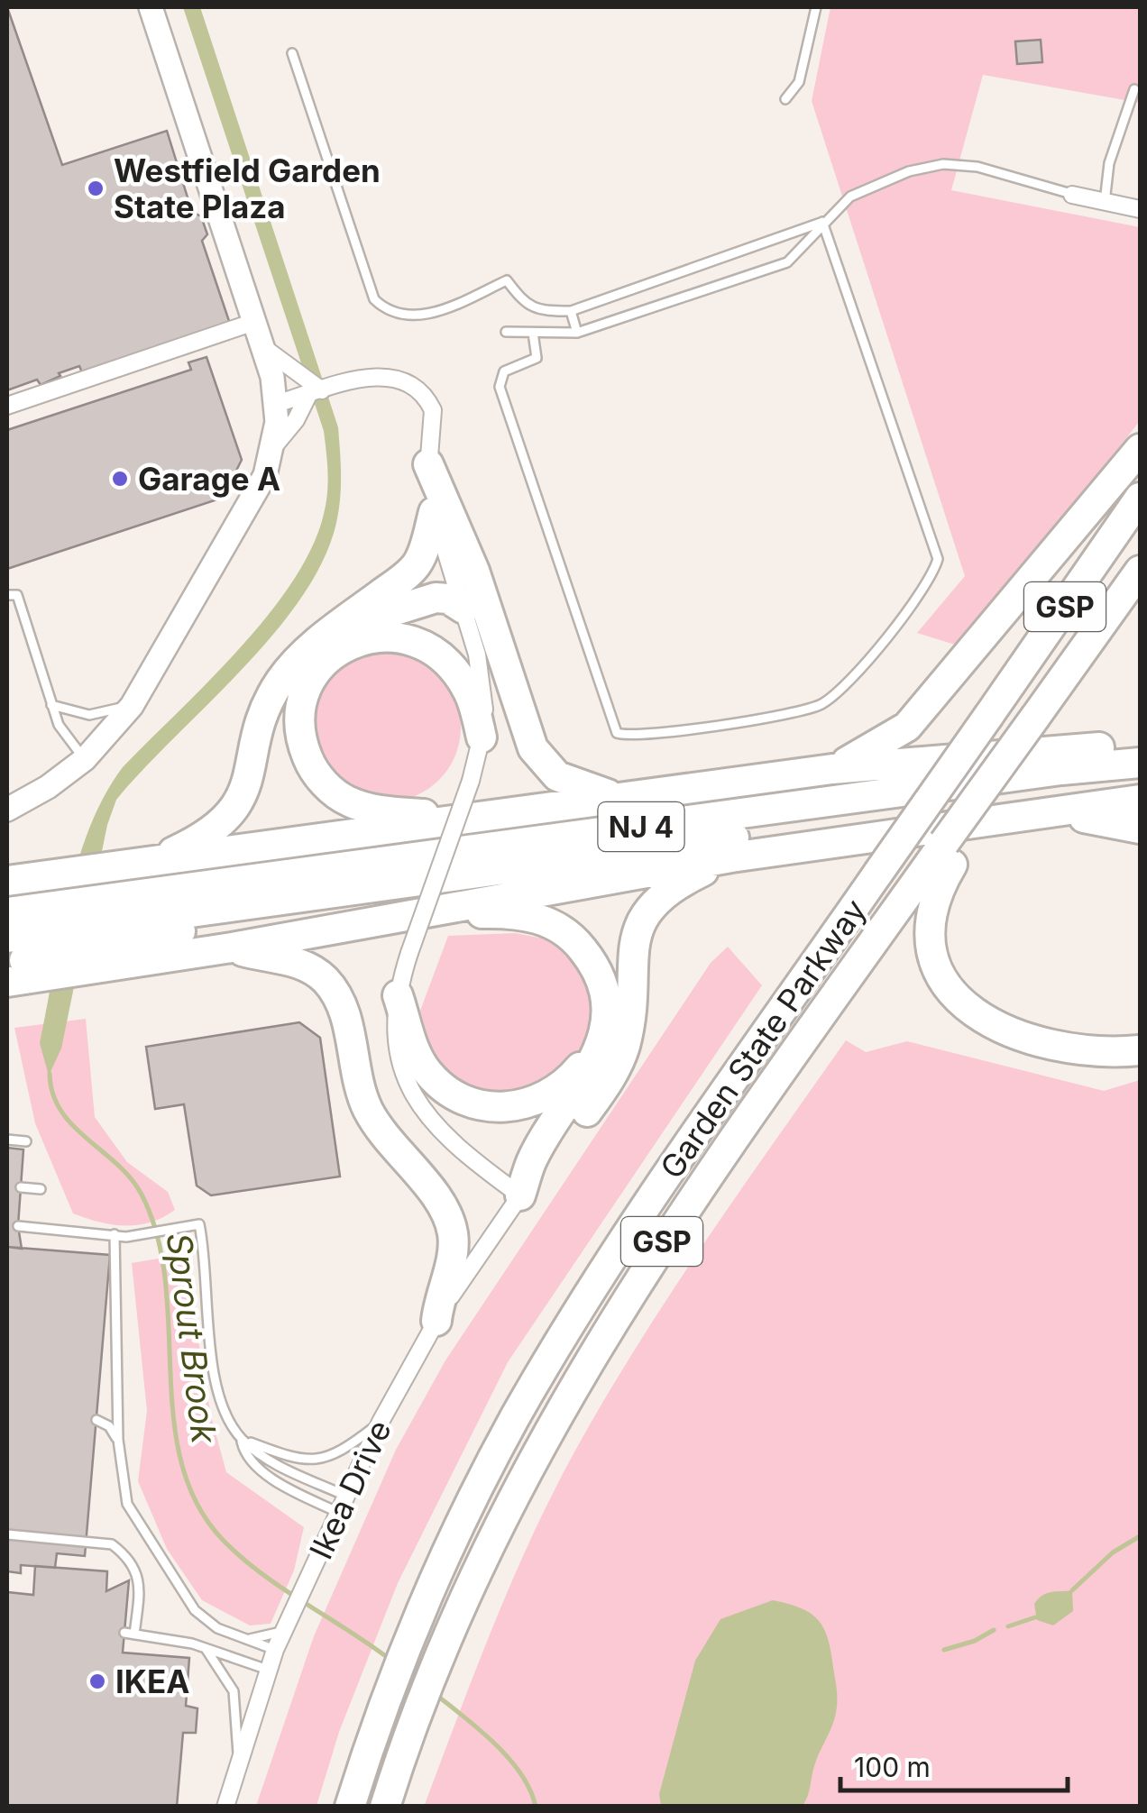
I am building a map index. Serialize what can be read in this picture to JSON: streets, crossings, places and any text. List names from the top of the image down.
{
  "streets": {
    "highway": ["GSP", "NJ 4", "Garden State Parkway"],
    "street": ["Ikea Drive"]
  },
  "crossings": [
    ["GSP", "Garden State Parkway"]
  ],
  "water": ["Sprout Brook"],
  "places": ["Westfield Garden State Plaza", "Garage A", "IKEA"],
  "scale_bar": "100 m"
}
